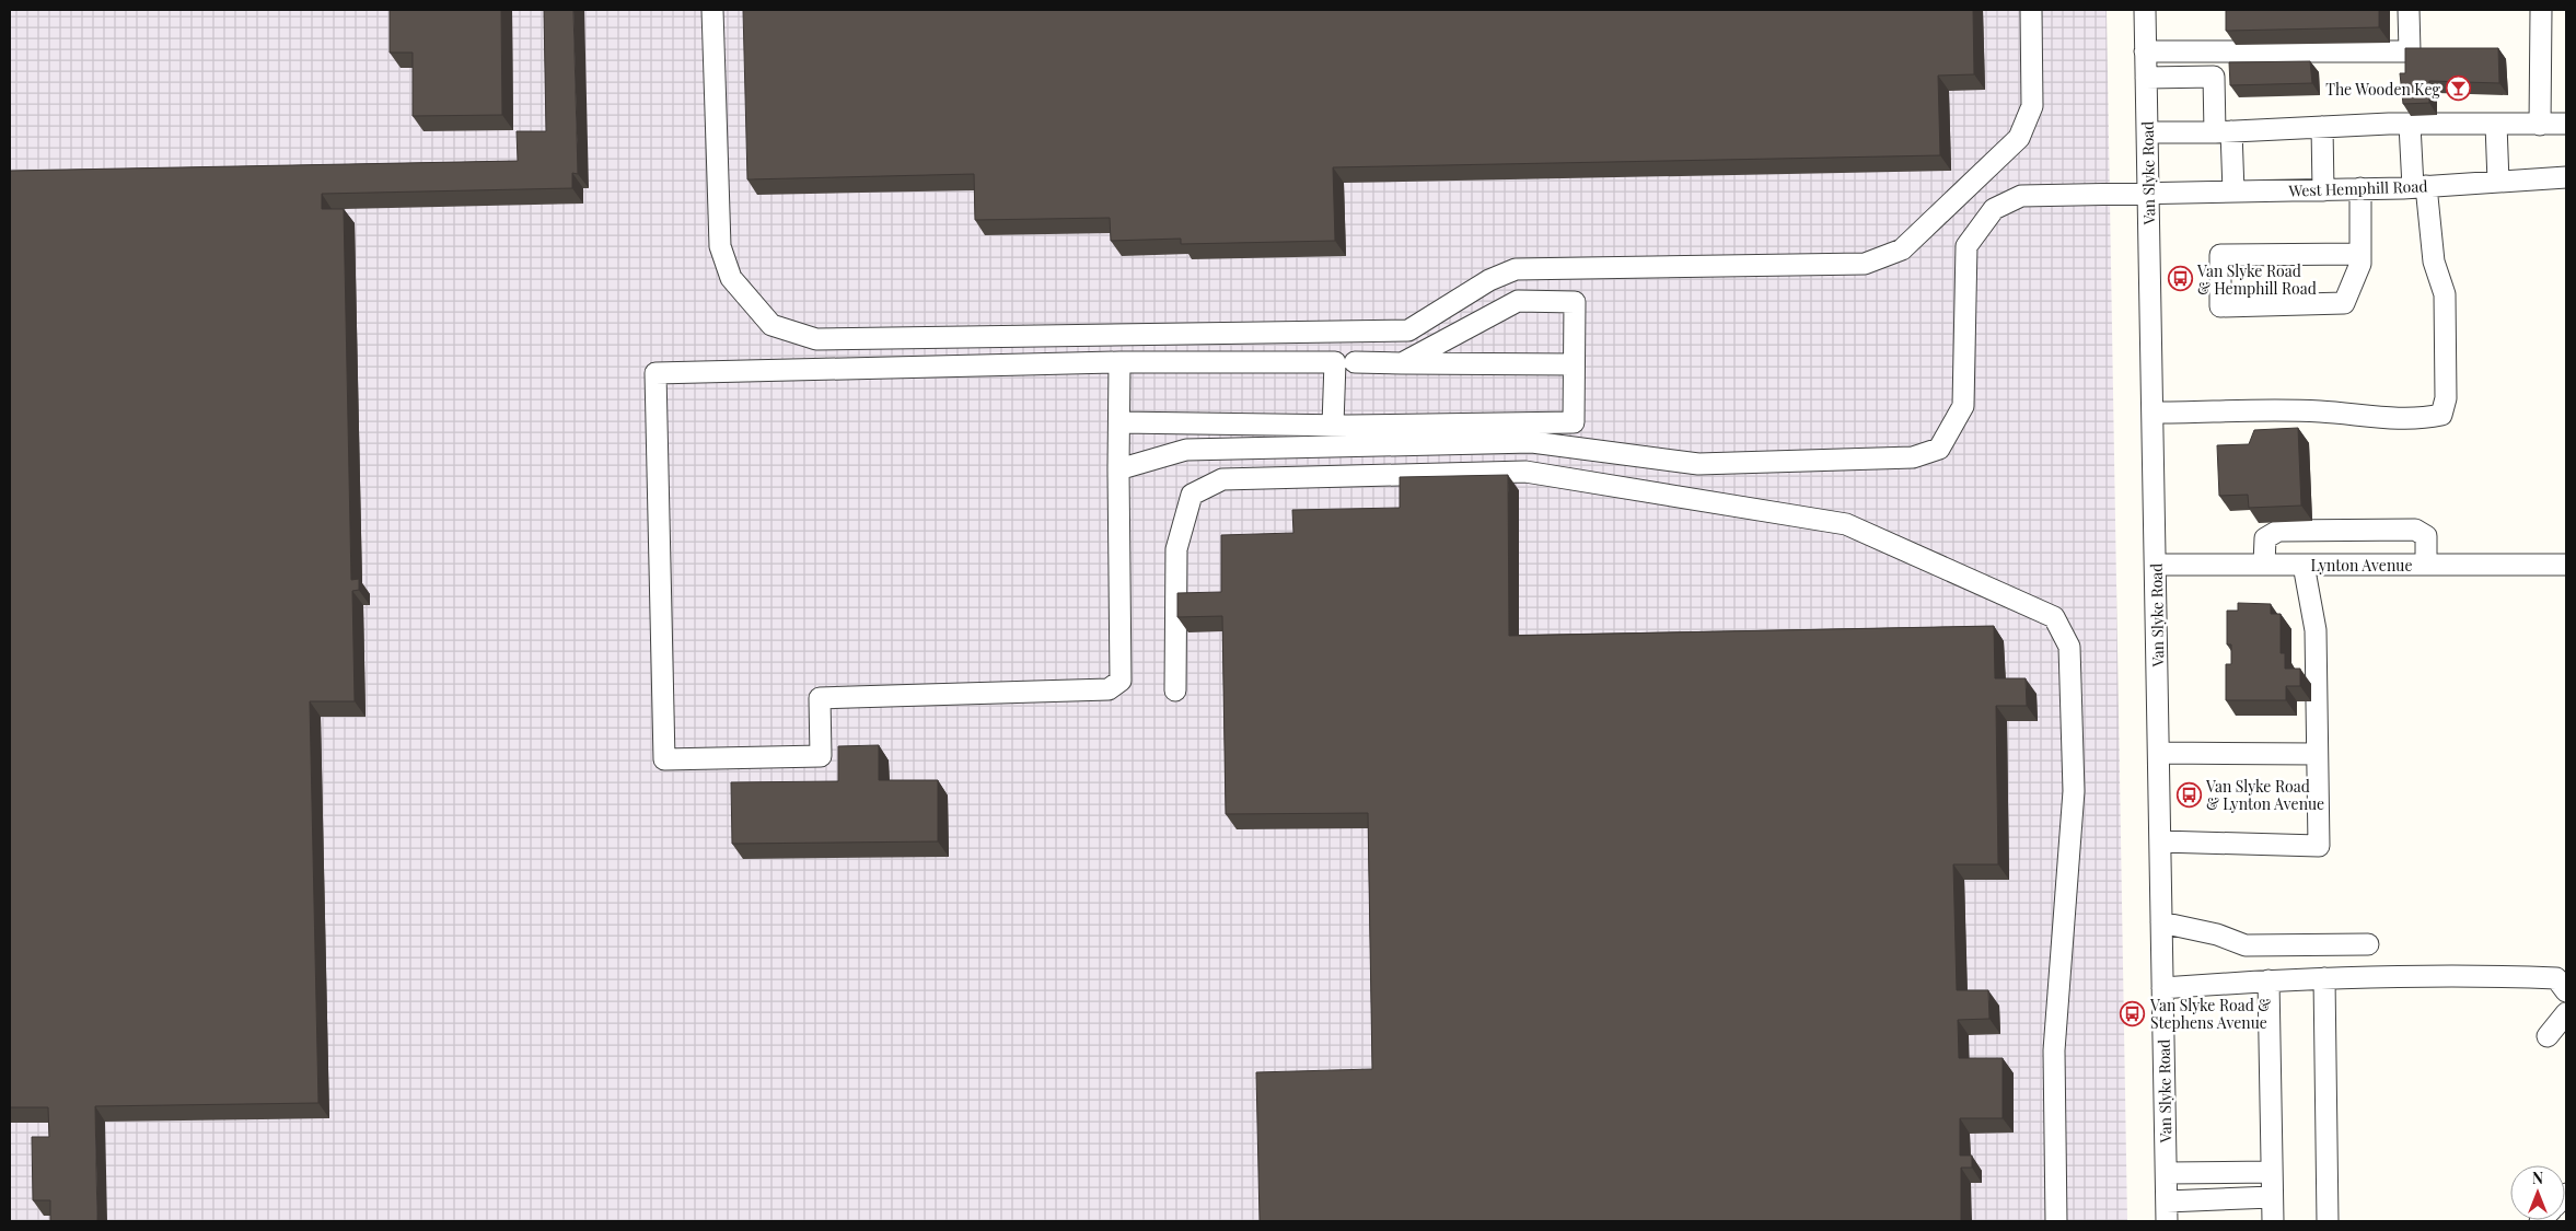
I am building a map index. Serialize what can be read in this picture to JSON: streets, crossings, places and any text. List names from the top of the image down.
{
  "streets": {
    "street": ["Van Slyke Road", "West Hemphill Road", "Lynton Avenue"]
  },
  "crossings": [
    ["Van Slyke Road", "West Hemphill Road"],
    ["Van Slyke Road", "Lynton Avenue"]
  ],
  "places": {
    "bar": ["The Wooden Keg"],
    "bus stop": ["Van Slyke Road & Hemphill Road", "Van Slyke Road & Lynton Avenue", "Van Slyke Road & Stephens Avenue"]
  },
  "north": "top"
}
